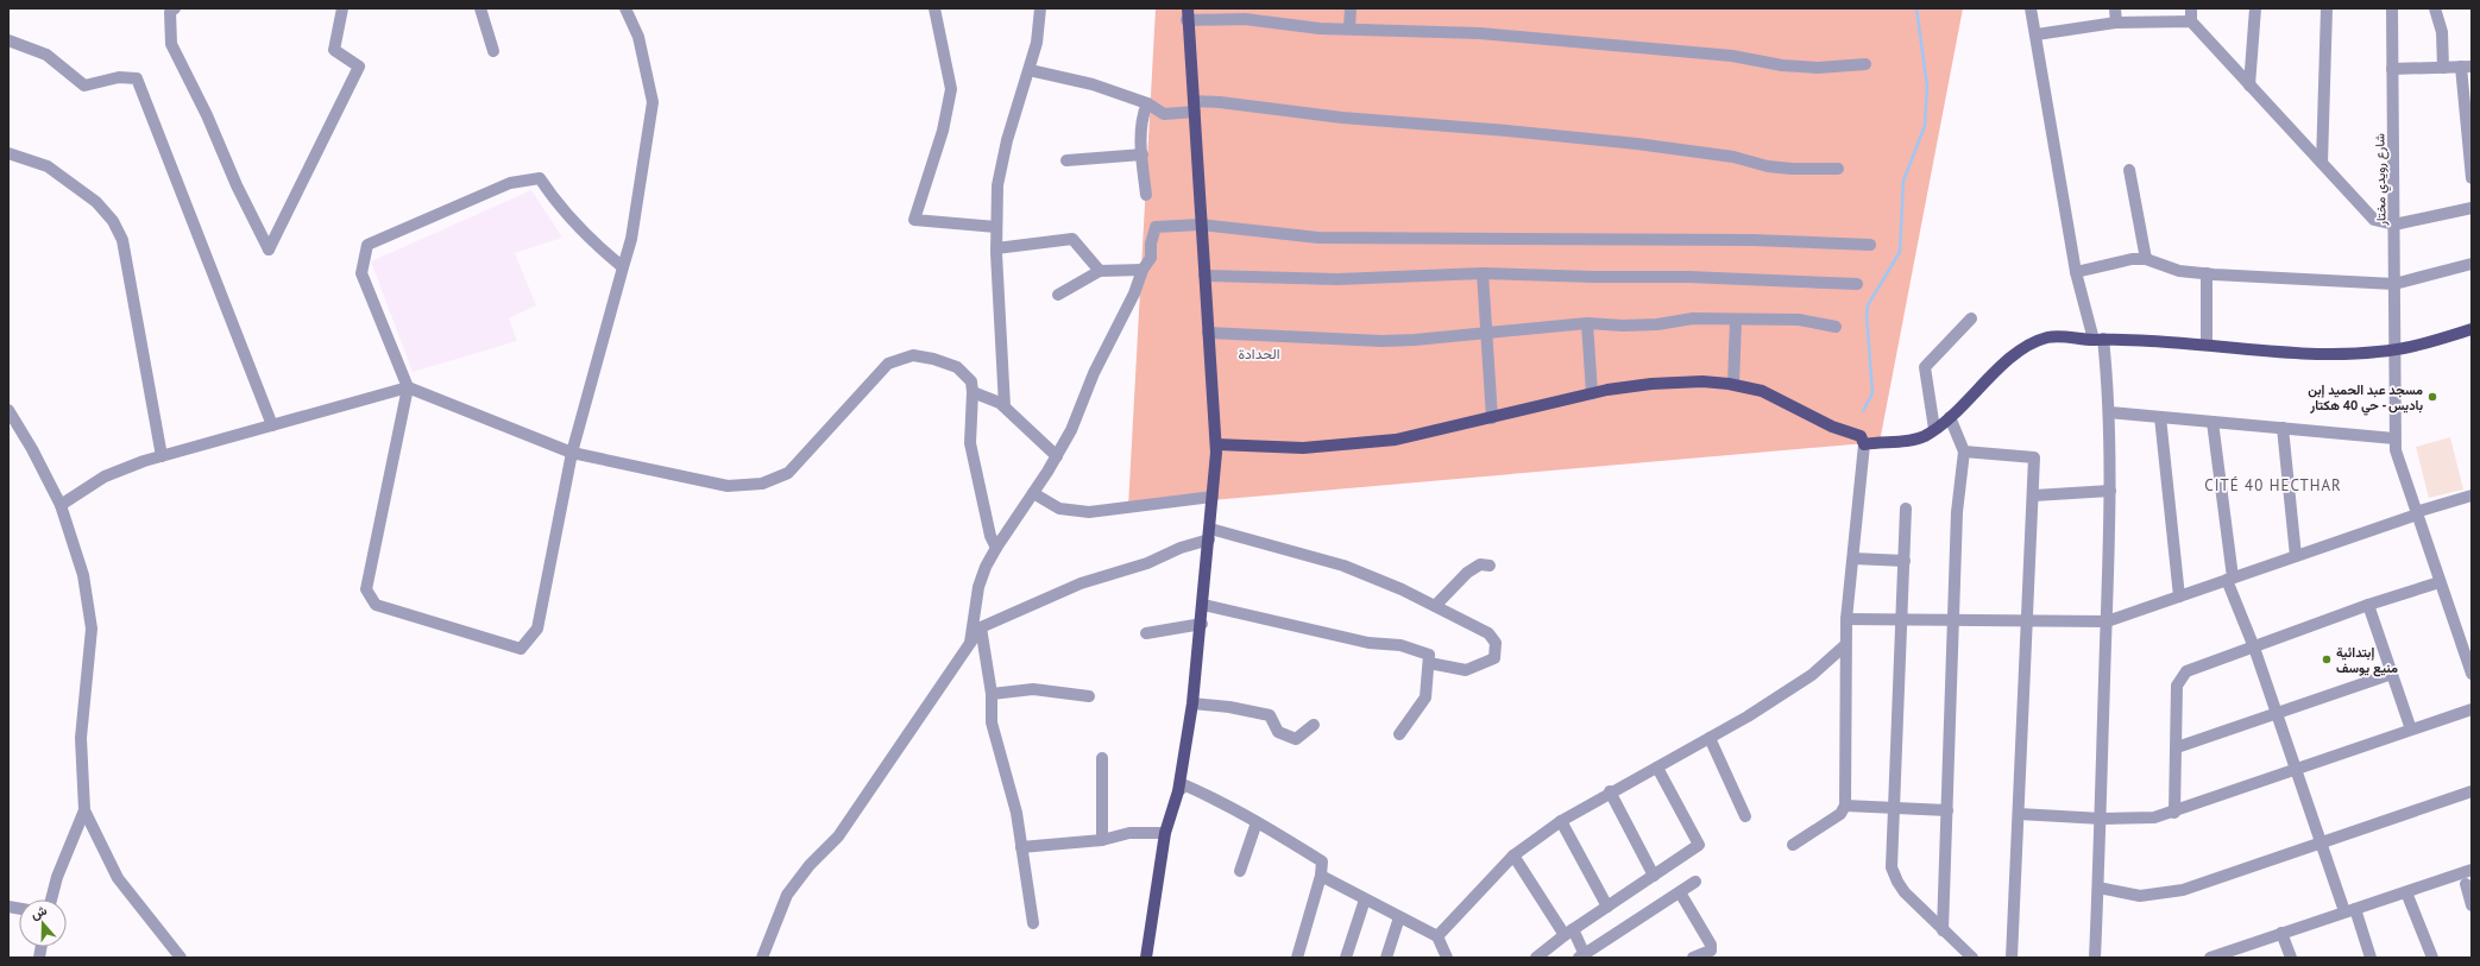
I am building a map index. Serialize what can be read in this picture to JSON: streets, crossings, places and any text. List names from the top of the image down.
{
  "streets": {
    "street": ["شارع رويدي مختار"]
  },
  "districts": ["الحدادة", "CITÉ 40 HECTHAR"],
  "places": ["مسجد عبد الحميد إبن باديس - حي 40 هكتار", "إبتدائية منيع يوسف"],
  "north": "top"
}
